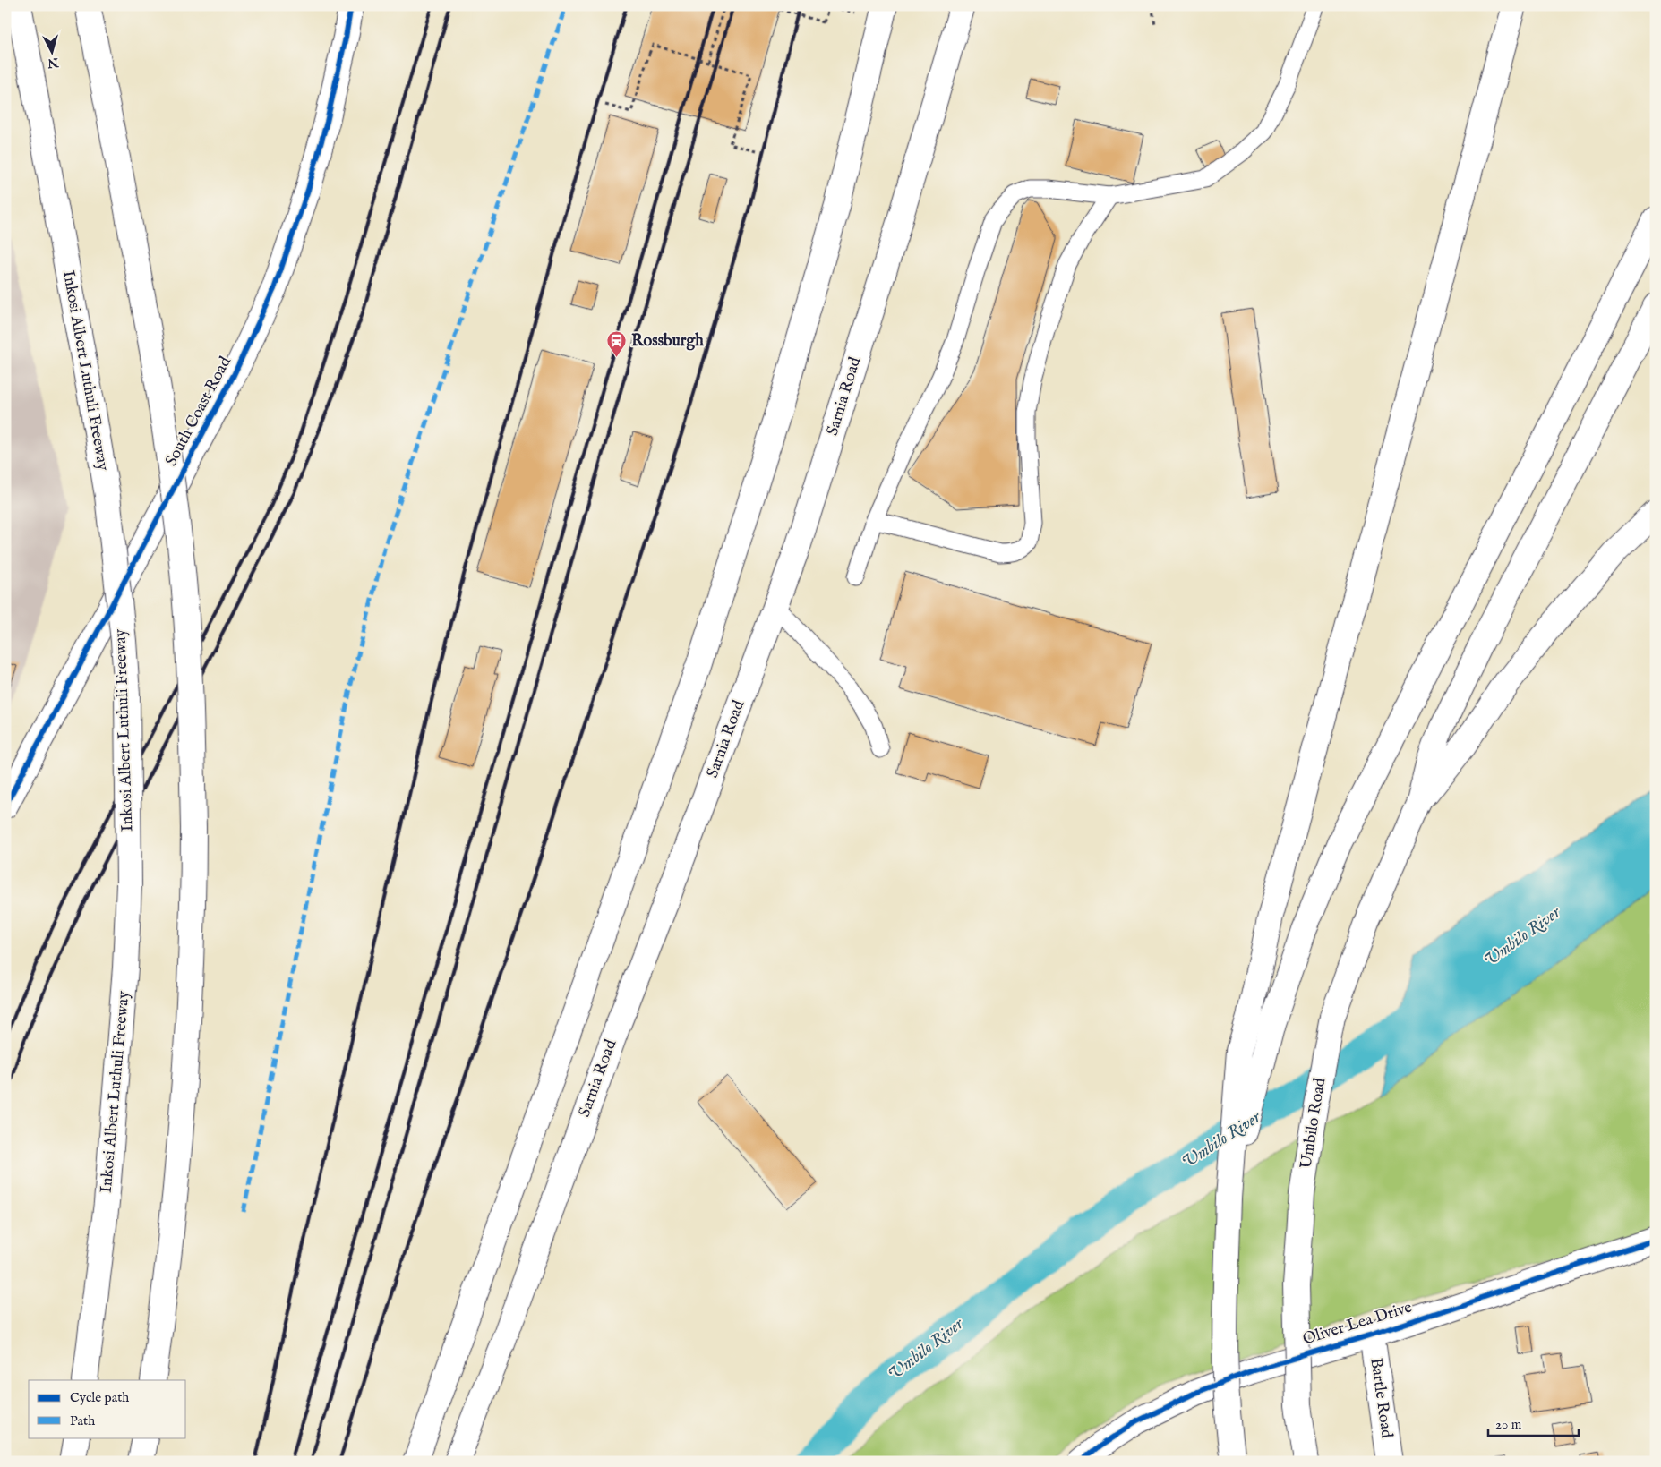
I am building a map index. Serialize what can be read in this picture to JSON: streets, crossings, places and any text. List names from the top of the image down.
{
  "streets": {
    "main road": [
      "Inkosi Albert Luthuli Freeway",
      "Sarnia Road",
      "South Coast Road",
      "Umbilo Road",
      "Oliver Lea Drive",
      "Bartle Road"
    ]
  },
  "crossings": [
    ["Oliver Lea Drive", "Bartle Road"]
  ],
  "water": ["Umbilo River"],
  "places": {
    "station": ["Rossburgh"]
  },
  "legend": ["Cycle path", "Path"],
  "scale_bar": "20 m",
  "north": "bottom"
}
